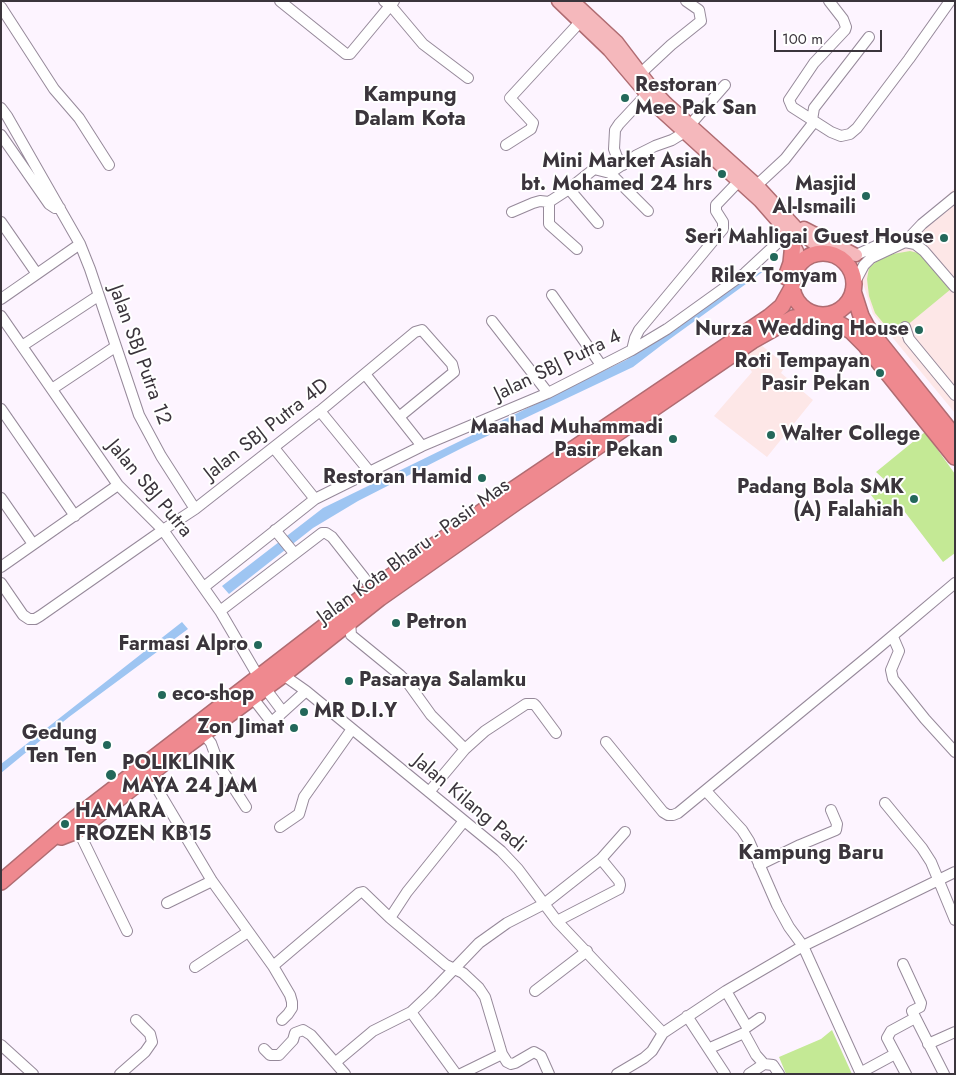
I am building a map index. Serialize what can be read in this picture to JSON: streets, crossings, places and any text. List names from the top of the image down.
{
  "streets": {
    "highway": ["Jalan Kota Bharu - Pasir Mas"],
    "street": [
      "Jalan SBJ Putra 12",
      "Jalan SBJ Putra 4",
      "Jalan SBJ Putra 4D",
      "Jalan SBJ Putra",
      "Jalan Kilang Padi"
    ]
  },
  "crossings": [
    ["Jalan SBJ Putra 12", "Jalan SBJ Putra 4D"],
    ["Jalan SBJ Putra 4", "Jalan SBJ Putra"],
    ["Jalan SBJ Putra 4D", "Jalan SBJ Putra"],
    ["Jalan SBJ Putra", "Jalan Kota Bharu - Pasir Mas"],
    ["Jalan Kota Bharu - Pasir Mas", "Jalan Kilang Padi"]
  ],
  "districts": ["Kampung Dalam Kota", "Kampung Baru"],
  "places": [
    "Restoran Mee Pak San",
    "Mini Market Asiah bt. Mohamed 24 hrs",
    "Masjid Al-Ismaili",
    "Seri Mahligai Guest House",
    "Rilex Tomyam",
    "Nurza Wedding House",
    "Roti Tempayan Pasir Pekan",
    "Walter College",
    "Maahad Muhammadi Pasir Pekan",
    "Restoran Hamid",
    "Padang Bola SMK (A) Falahiah",
    "Petron",
    "Farmasi Alpro",
    "Pasaraya Salamku",
    "eco-shop",
    "MR D.I.Y",
    "Zon Jimat",
    "Gedung Ten Ten",
    "POLIKLINIK MAYA 24 JAM",
    "HAMARA FROZEN KB15"
  ],
  "scale_bar": "100 m"
}
